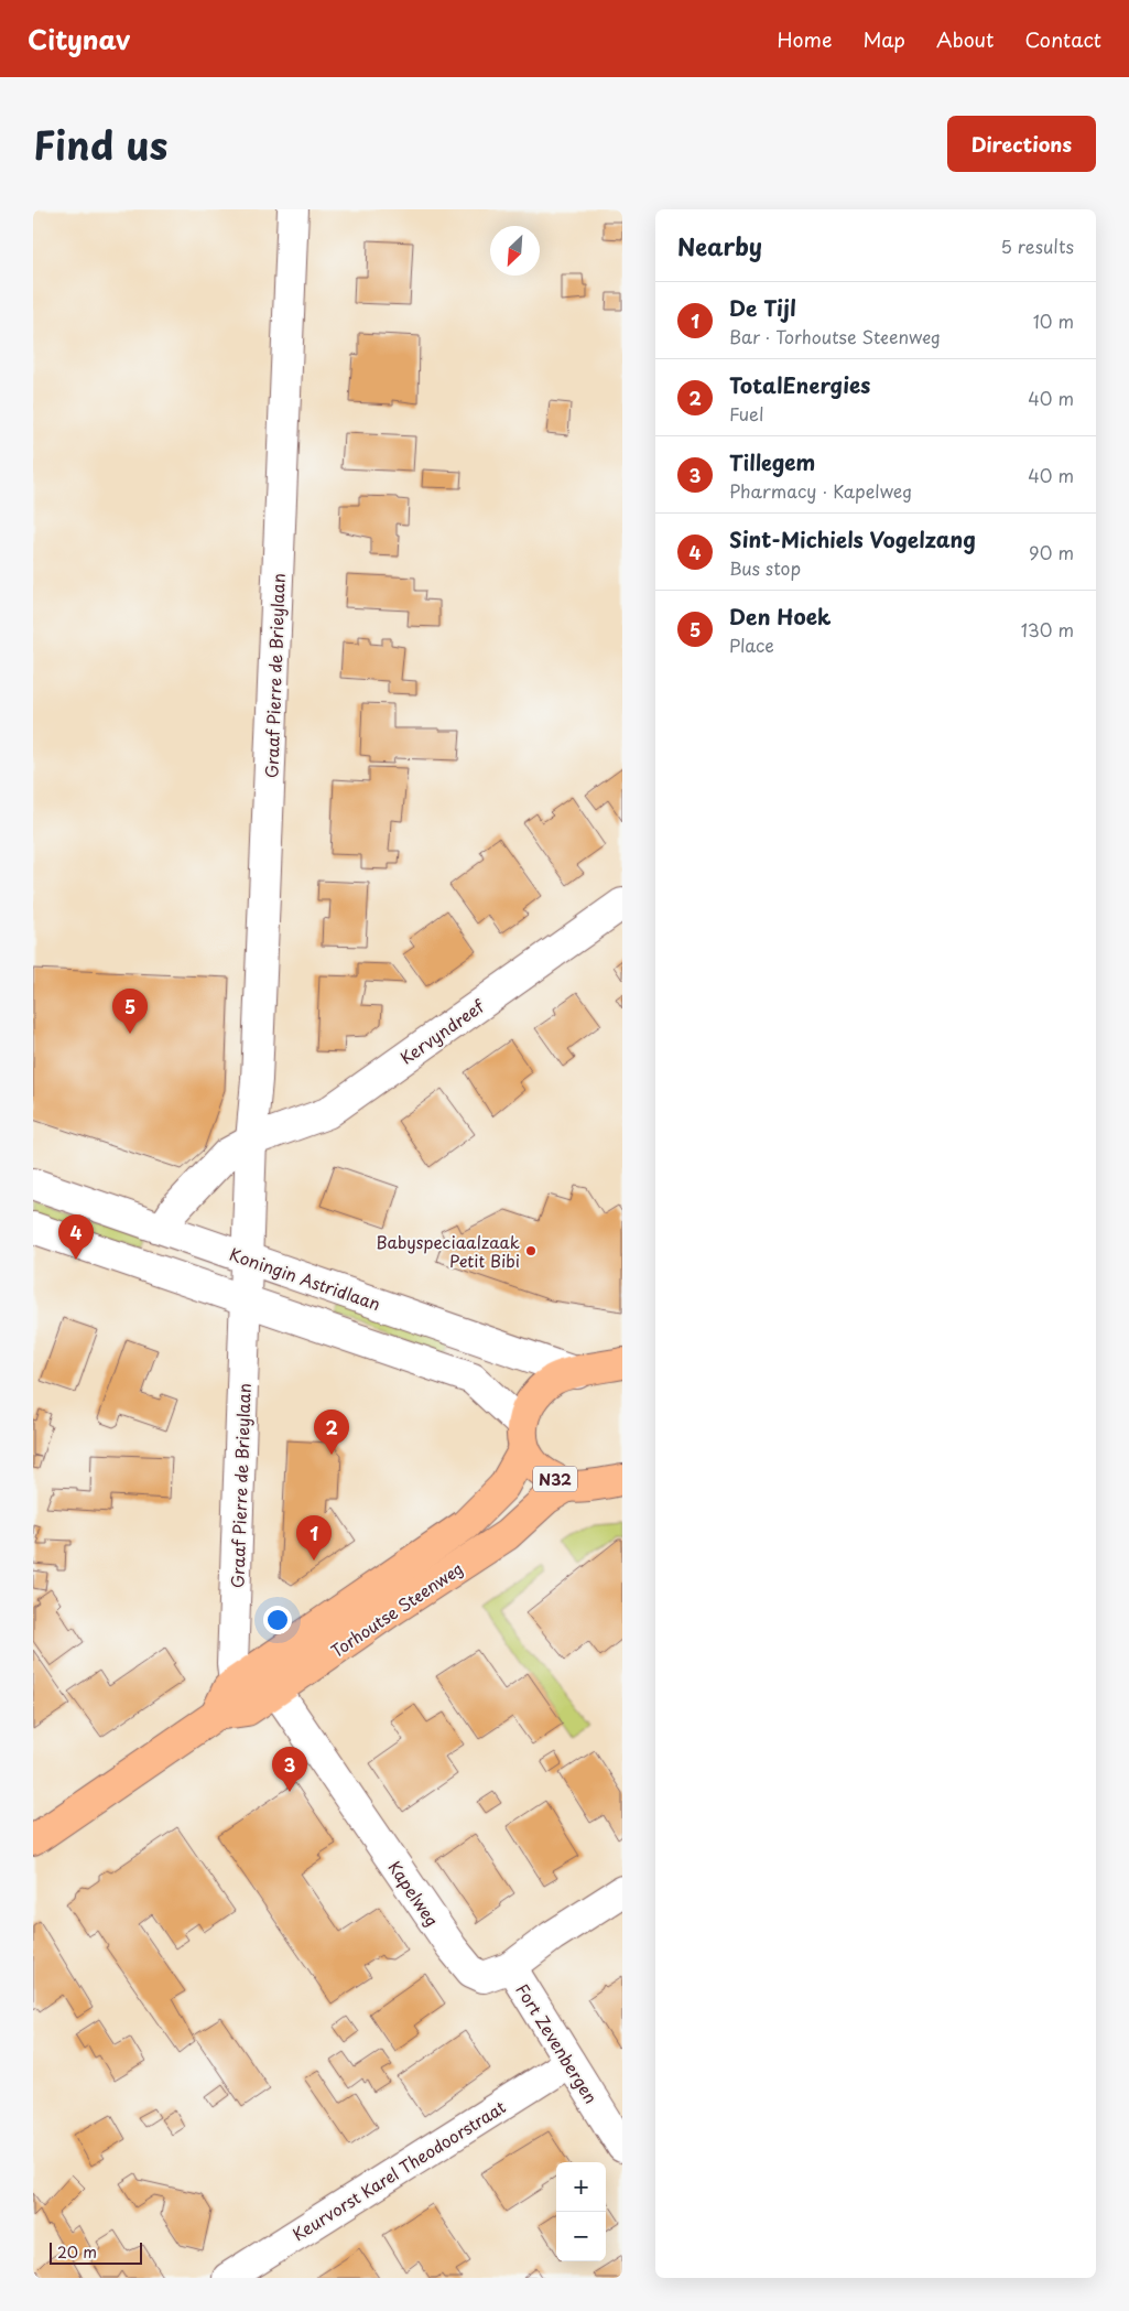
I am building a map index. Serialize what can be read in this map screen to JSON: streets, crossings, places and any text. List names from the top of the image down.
{
  "streets": {
    "main road": ["N32", "Torhoutse Steenweg"],
    "street": [
      "Graaf Pierre de Brieylaan",
      "Kervyndreef",
      "Koningin Astridlaan",
      "Kapelweg",
      "Fort Zevenbergen",
      "Keurvorst Karel Theodoorstraat"
    ]
  },
  "crossings": [
    ["Graaf Pierre de Brieylaan", "Kervyndreef"],
    ["Graaf Pierre de Brieylaan", "Koningin Astridlaan"],
    ["Graaf Pierre de Brieylaan", "Torhoutse Steenweg"],
    ["Graaf Pierre de Brieylaan", "Kapelweg"],
    ["Kervyndreef", "Koningin Astridlaan"],
    ["Koningin Astridlaan", "N32"],
    ["N32", "Torhoutse Steenweg"],
    ["Torhoutse Steenweg", "Kapelweg"],
    ["Kapelweg", "Fort Zevenbergen"],
    ["Fort Zevenbergen", "Keurvorst Karel Theodoorstraat"]
  ],
  "places": ["Babyspeciaalzaak Petit Bibi"],
  "scale_bar": "20 m",
  "north": "bottom left",
  "page": {
    "header": "Citynav",
    "nav": [
      "Home",
      "Map",
      "About",
      "Contact"
    ],
    "title": "Find us",
    "buttons": "Directions",
    "heading": ["Nearby", "5 results"],
    "list": [
      {
        "mark": "1",
        "name": "De Tijl",
        "note": "Bar · Torhoutse Steenweg",
        "value": "10 m"
      },
      {
        "mark": "2",
        "name": "TotalEnergies",
        "note": "Fuel",
        "value": "40 m"
      },
      {
        "mark": "3",
        "name": "Tillegem",
        "note": "Pharmacy · Kapelweg",
        "value": "40 m"
      },
      {
        "mark": "4",
        "name": "Sint-Michiels Vogelzang",
        "note": "Bus stop",
        "value": "90 m"
      },
      {
        "mark": "5",
        "name": "Den Hoek",
        "note": "Place",
        "value": "130 m"
      }
    ],
    "pins": [
      "5",
      "4",
      "2",
      "1",
      "3"
    ],
    "map_buttons": ["+", "−"],
    "scale": "20 m"
  }
}
